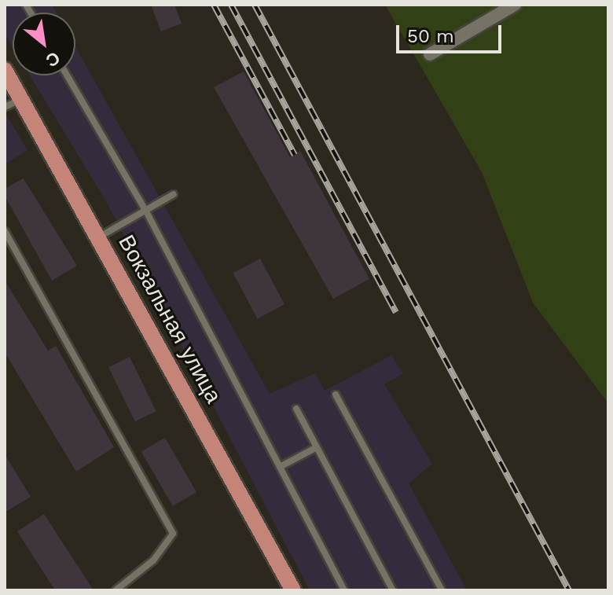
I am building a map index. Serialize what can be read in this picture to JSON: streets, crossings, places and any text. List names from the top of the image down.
{
  "streets": {
    "main road": ["Вокзальная улица"]
  },
  "scale_bar": "50 m",
  "north": "bottom right"
}
